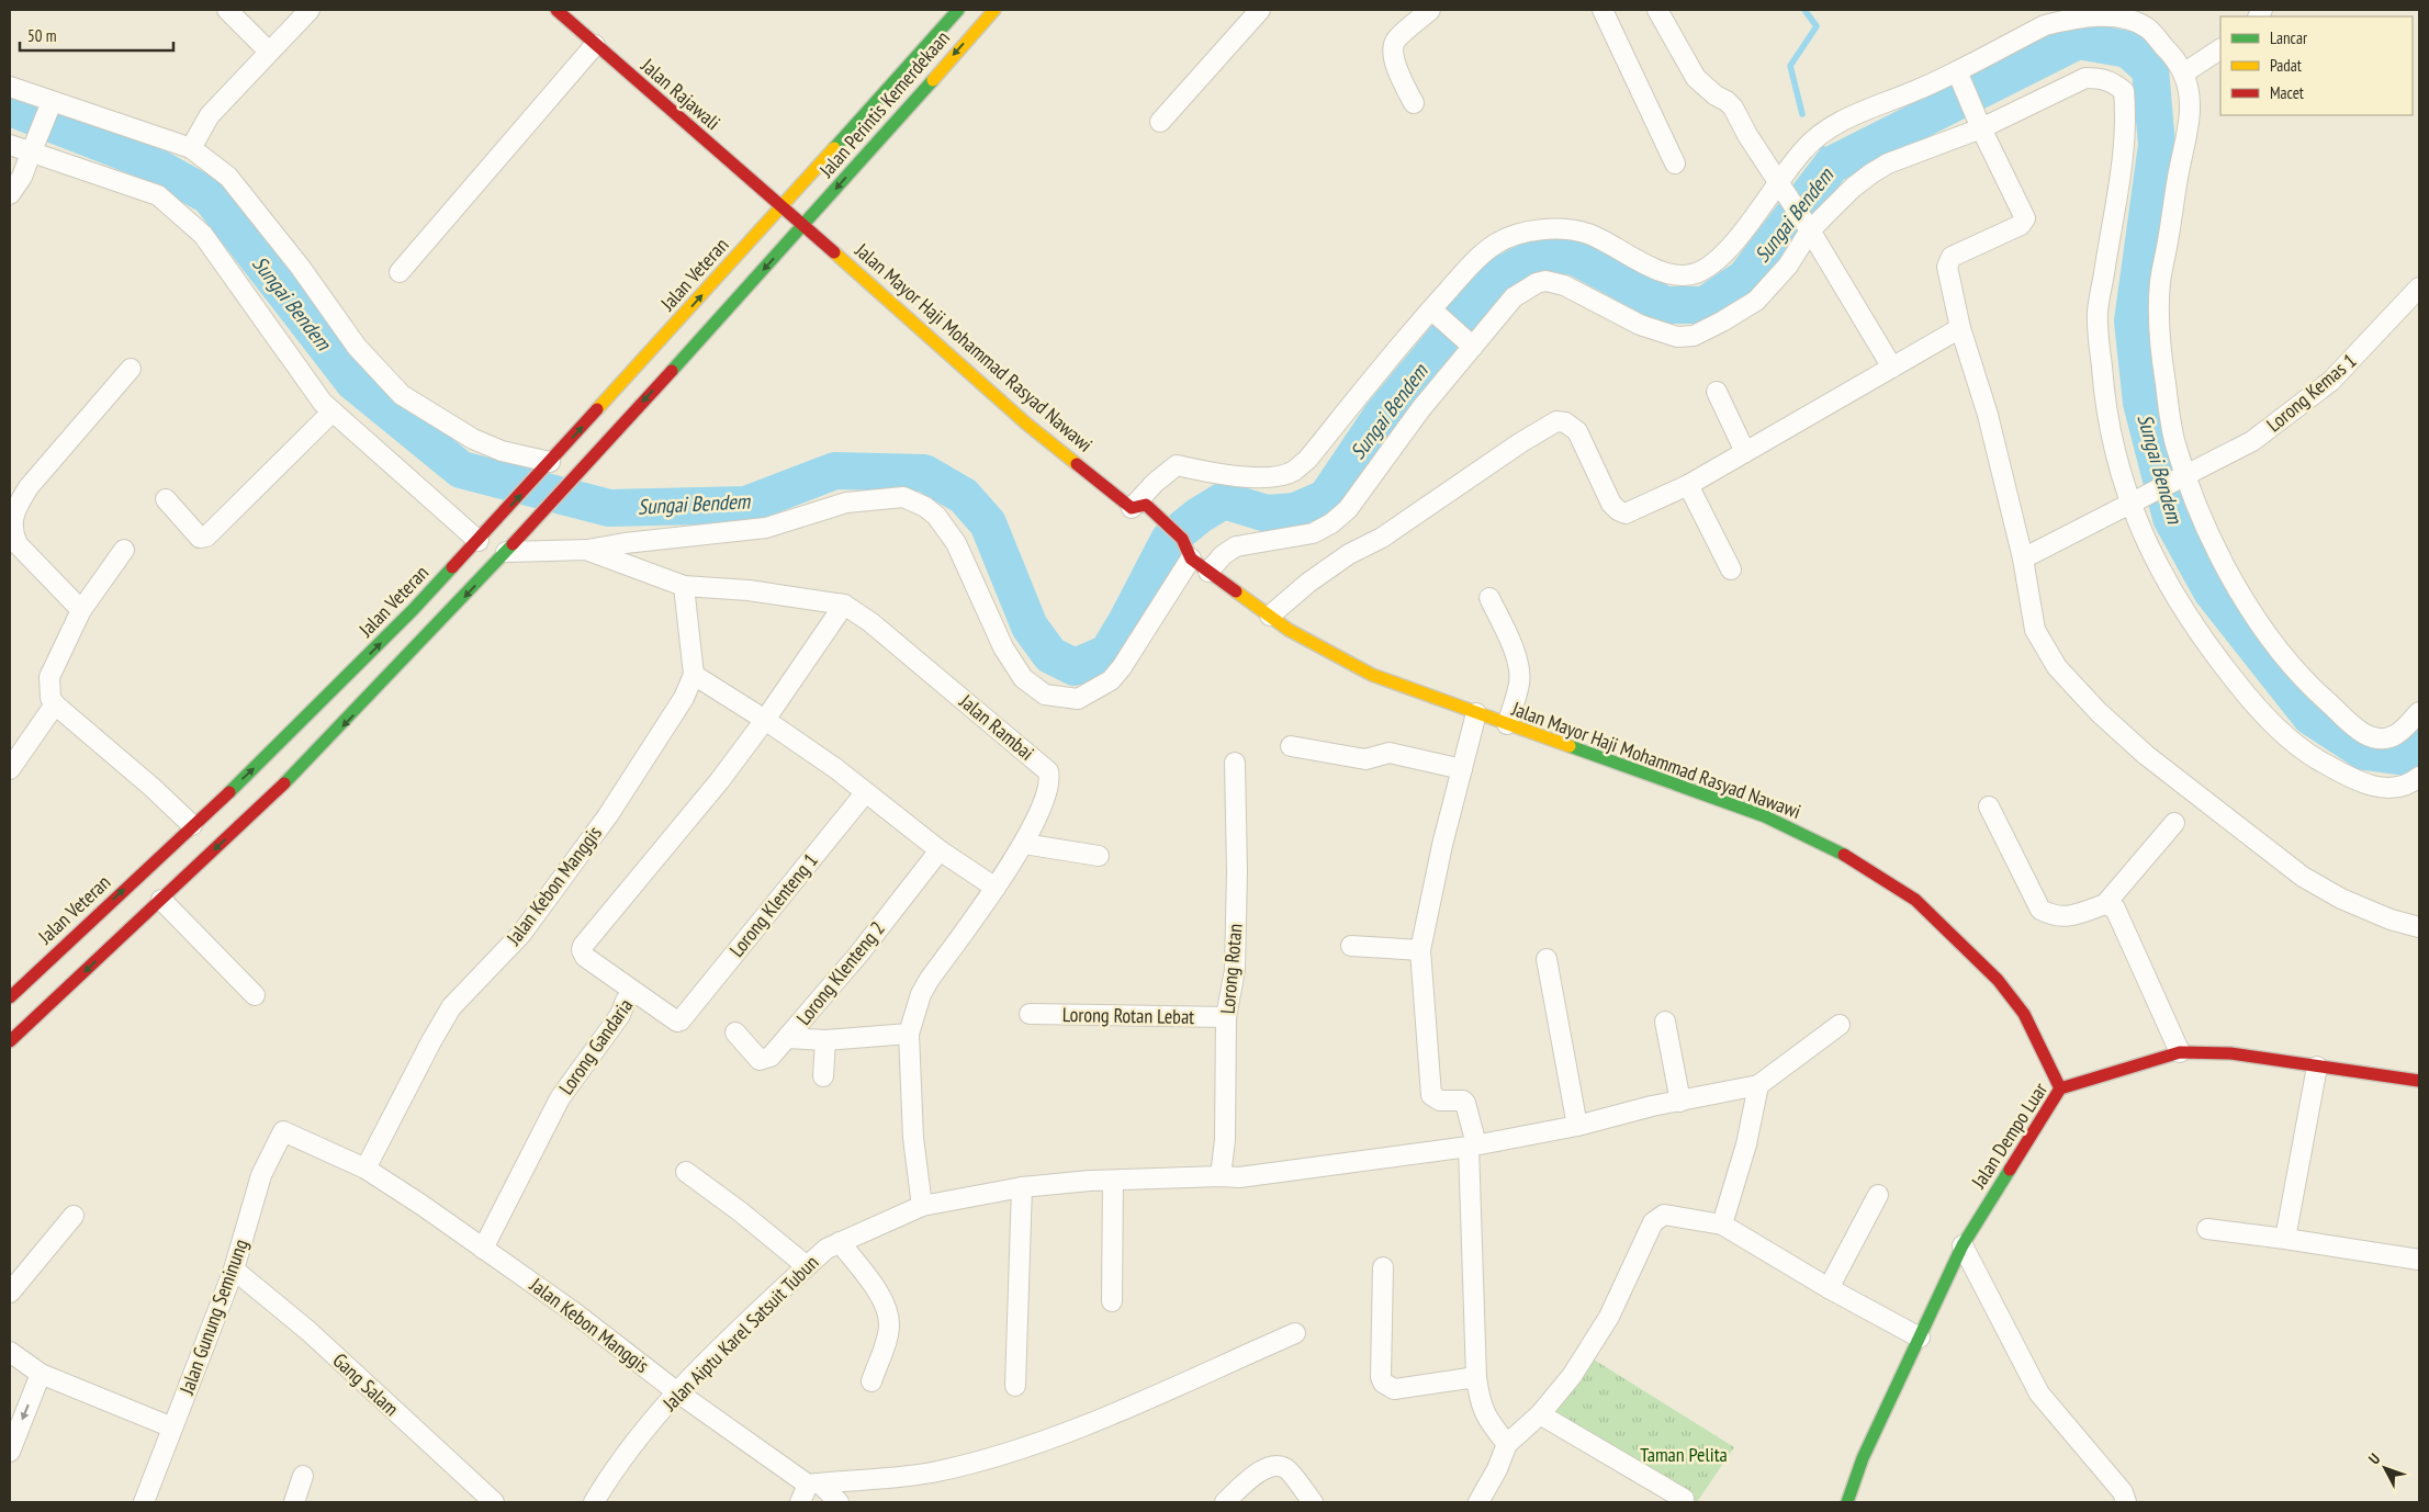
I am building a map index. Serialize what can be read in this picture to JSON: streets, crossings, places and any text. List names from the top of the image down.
{
  "streets": {
    "main road": [
      "Jalan Rajawali",
      "Jalan Perintis Kemerdekaan",
      "Jalan Veteran",
      "Jalan Mayor Haji Mohammad Rasyad Nawawi",
      "Jalan Dempo Luar"
    ],
    "street": [
      "Lorong Kemas 1",
      "Jalan Rambai",
      "Jalan Kebon Manggis",
      "Lorong Klenteng 1",
      "Lorong Rotan",
      "Lorong Klenteng 2",
      "Lorong Rotan Lebat",
      "Lorong Gandaria",
      "Jalan Gunung Seminung",
      "Jalan Aiptu Karel Satsuit Tubun",
      "Gang Salam"
    ]
  },
  "crossings": [
    ["Jalan Rajawali", "Jalan Veteran"],
    ["Jalan Rajawali", "Jalan Mayor Haji Mohammad Rasyad Nawawi"],
    ["Jalan Perintis Kemerdekaan", "Jalan Mayor Haji Mohammad Rasyad Nawawi"],
    ["Jalan Veteran", "Jalan Mayor Haji Mohammad Rasyad Nawawi"],
    ["Jalan Mayor Haji Mohammad Rasyad Nawawi", "Jalan Dempo Luar"],
    ["Jalan Rambai", "Jalan Aiptu Karel Satsuit Tubun"],
    ["Jalan Kebon Manggis", "Lorong Gandaria"],
    ["Jalan Kebon Manggis", "Jalan Gunung Seminung"],
    ["Jalan Kebon Manggis", "Jalan Aiptu Karel Satsuit Tubun"],
    ["Lorong Klenteng 1", "Lorong Gandaria"],
    ["Lorong Rotan", "Lorong Rotan Lebat"],
    ["Lorong Rotan", "Jalan Aiptu Karel Satsuit Tubun"],
    ["Jalan Gunung Seminung", "Gang Salam"]
  ],
  "one_way": ["Jalan Perintis Kemerdekaan"],
  "water": ["Sungai Bendem"],
  "parks": ["Taman Pelita"],
  "legend": ["Lancar", "Padat", "Macet"],
  "scale_bar": "50 m",
  "north": "top left"
}
